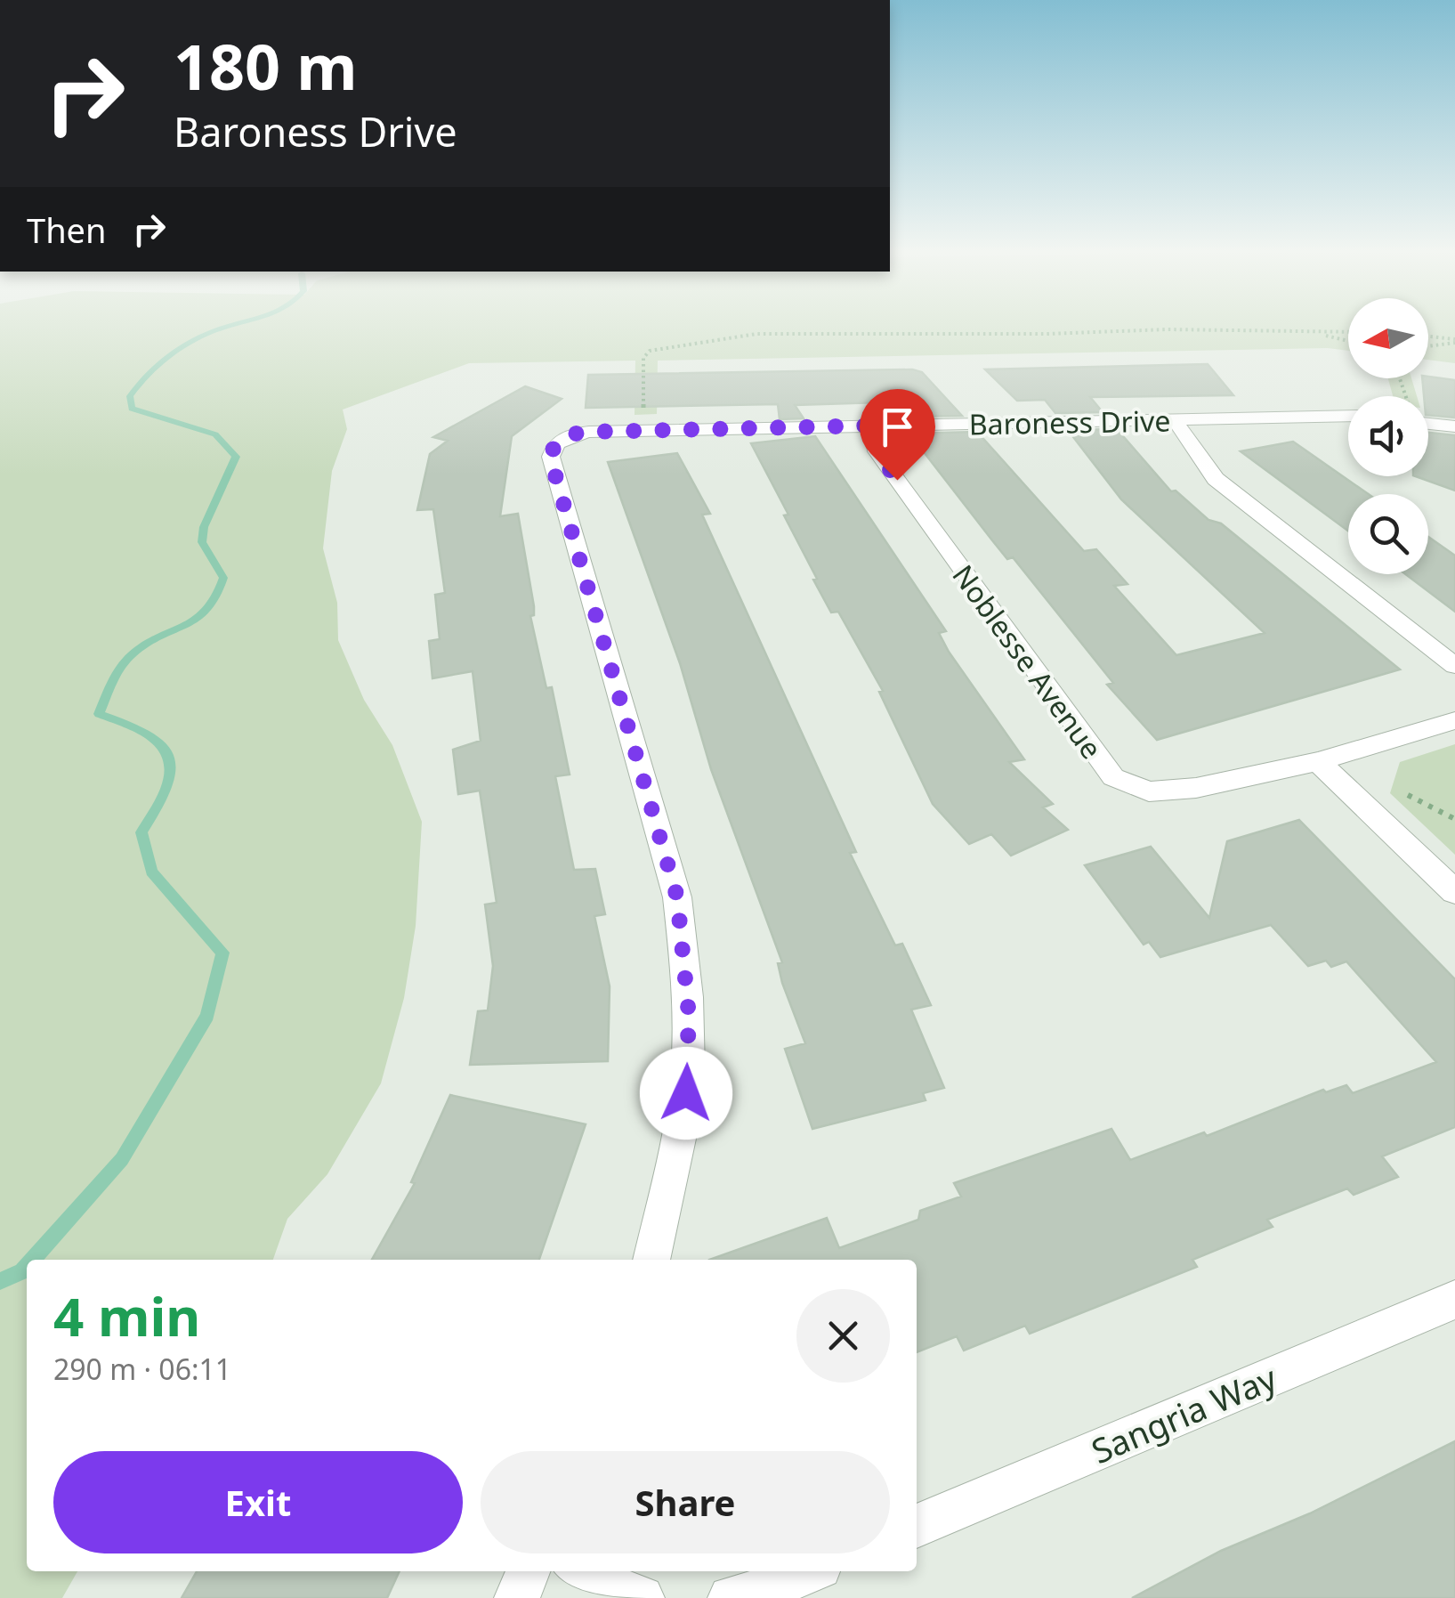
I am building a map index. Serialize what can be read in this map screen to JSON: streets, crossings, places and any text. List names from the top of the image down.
{
  "streets": {
    "street": ["Baroness Drive", "Noblesse Avenue", "Sangria Way"]
  },
  "crossings": [
    ["Baroness Drive", "Noblesse Avenue"]
  ],
  "north": "left",
  "page": {
    "turn": ["180 m", "Baroness Drive"],
    "then": "Then",
    "heading": ["4 min", "290 m · 06:11"],
    "buttons": ["Exit", "Share"]
  }
}
